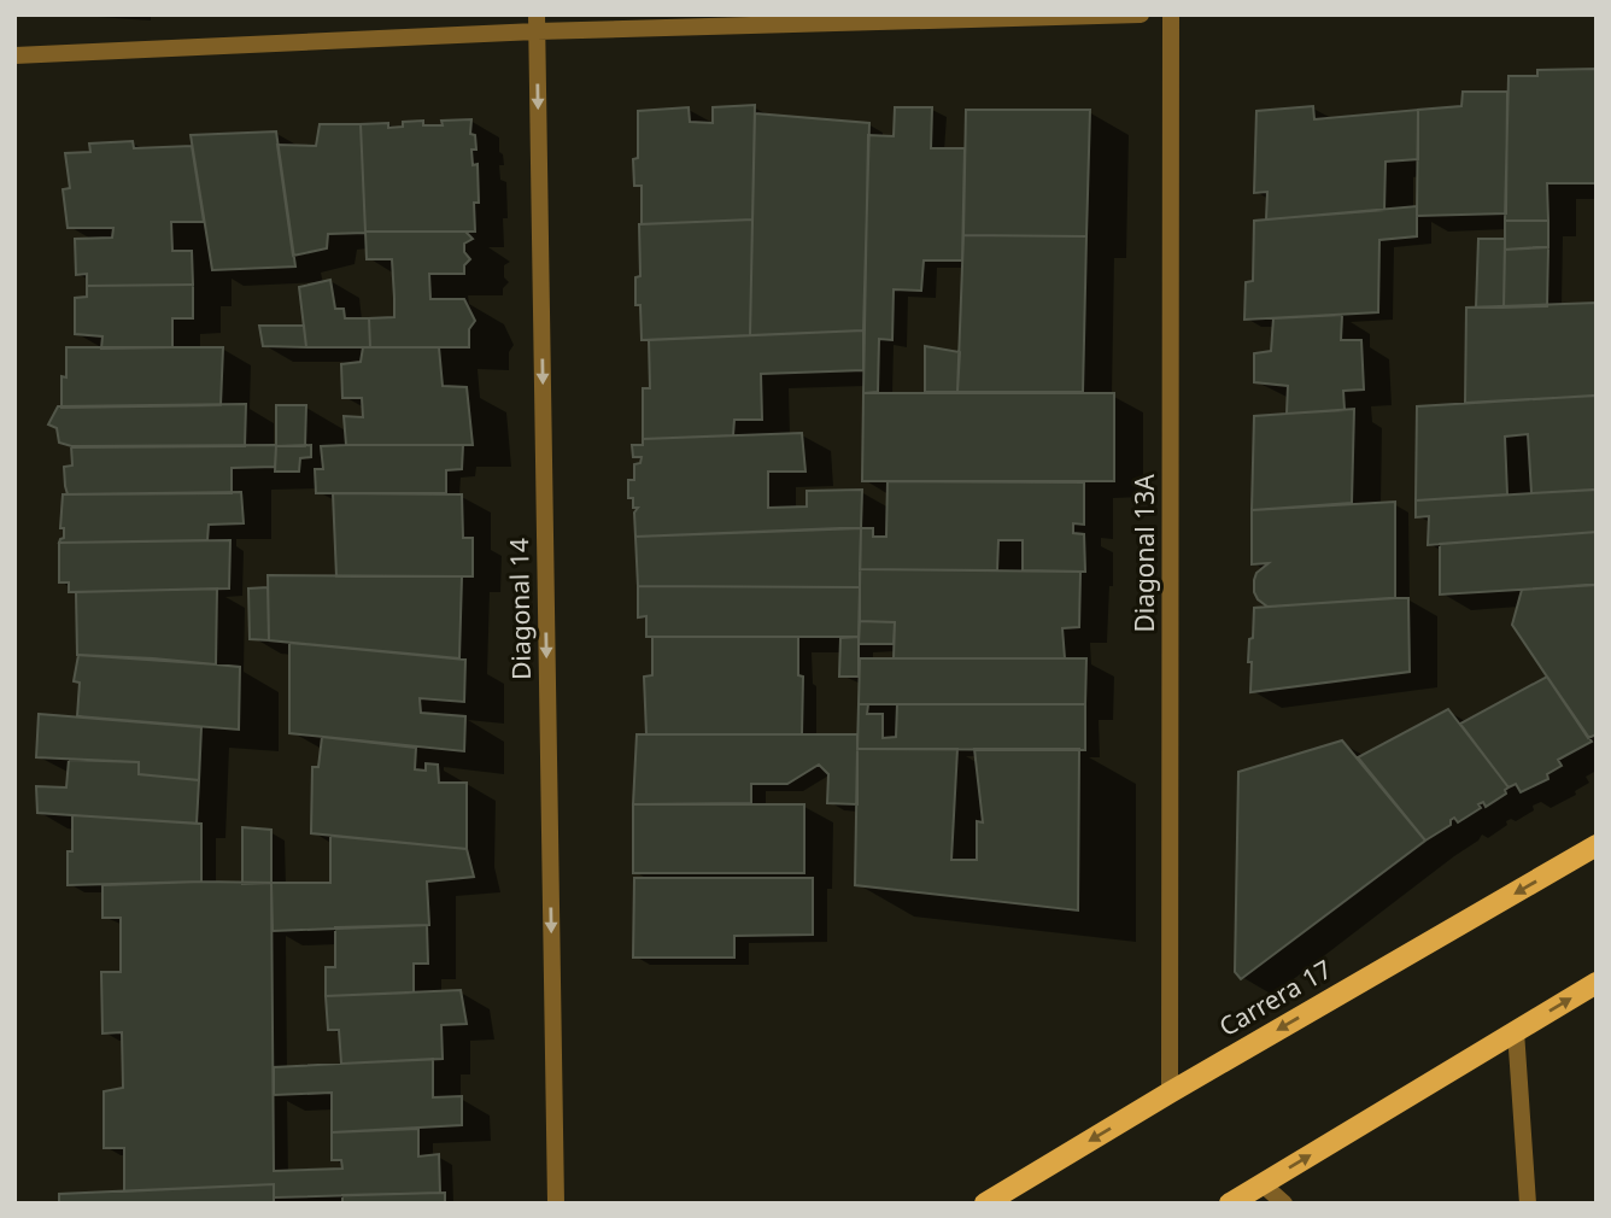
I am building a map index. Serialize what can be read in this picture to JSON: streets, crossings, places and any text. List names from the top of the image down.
{
  "streets": {
    "main road": ["Carrera 17"],
    "street": ["Diagonal 13A", "Diagonal 14"]
  },
  "crossings": [
    ["Diagonal 13A", "Carrera 17"]
  ],
  "one_way": ["Diagonal 14"]
}
